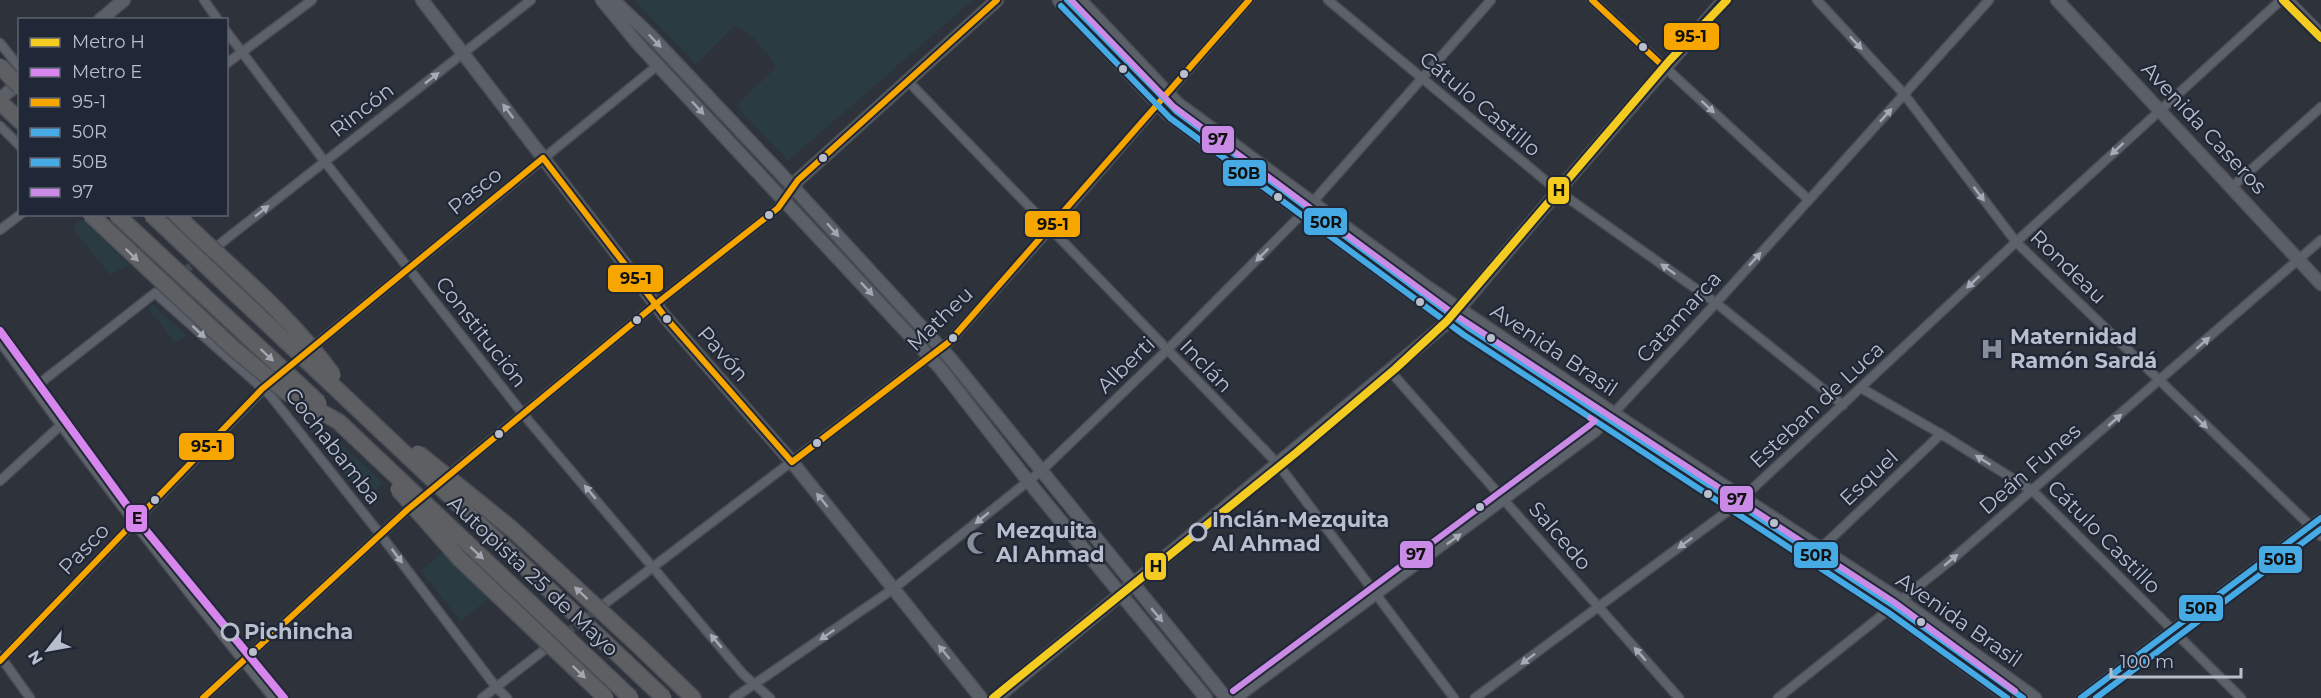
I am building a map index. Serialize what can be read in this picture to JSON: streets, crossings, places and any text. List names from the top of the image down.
{
  "streets": {
    "highway": ["Autopista 25 de Mayo"],
    "main road": ["Avenida Caseros", "Avenida Brasil", "Pavón"],
    "street": [
      "Cátulo Castillo",
      "Rincón",
      "Pasco",
      "Rondeau",
      "Catamarca",
      "Matheu",
      "Constitución",
      "Alberti",
      "Inclán",
      "Esteban de Luca",
      "Cochabamba",
      "Deán Funes",
      "Esquel",
      "Salcedo"
    ]
  },
  "crossings": [
    ["Cátulo Castillo", "Catamarca"],
    ["Cátulo Castillo", "Alberti"],
    ["Cátulo Castillo", "Esteban de Luca"],
    ["Cátulo Castillo", "Deán Funes"],
    ["Cátulo Castillo", "Esquel"],
    ["Rincón", "Constitución"],
    ["Rincón", "Pavón"],
    ["Avenida Caseros", "Esteban de Luca"],
    ["Avenida Caseros", "Deán Funes"],
    ["Pasco", "Constitución"],
    ["Pasco", "Pavón"],
    ["Pasco", "Cochabamba"],
    ["Rondeau", "Catamarca"],
    ["Rondeau", "Esteban de Luca"],
    ["Rondeau", "Deán Funes"],
    ["Catamarca", "Avenida Brasil"],
    ["Catamarca", "Inclán"],
    ["Catamarca", "Salcedo"],
    ["Matheu", "Constitución"],
    ["Matheu", "Avenida Brasil"],
    ["Matheu", "Pavón"],
    ["Matheu", "Inclán"],
    ["Constitución", "Alberti"],
    ["Avenida Brasil", "Alberti"],
    ["Avenida Brasil", "Esteban de Luca"],
    ["Avenida Brasil", "Deán Funes"],
    ["Avenida Brasil", "Esquel"],
    ["Pavón", "Alberti"],
    ["Alberti", "Inclán"],
    ["Esteban de Luca", "Salcedo"]
  ],
  "one_way": [
    "Rincón",
    "Rondeau",
    "Catamarca",
    "Constitución",
    "Pavón",
    "Alberti",
    "Esteban de Luca",
    "Deán Funes"
  ],
  "places": {
    "hospital": ["Maternidad Ramón Sardá"],
    "other": ["Inclán-Mezquita Al Ahmad", "Pichincha"],
    "mosque": ["Mezquita Al Ahmad"]
  },
  "lines": [
    "metro line H",
    "transit line 95-1",
    "transit line 50R",
    "transit line 97",
    "transit line 50B",
    "metro line E"
  ],
  "legend": [
    "Metro H",
    "Metro E",
    "95-1",
    "50R",
    "50B",
    "97"
  ],
  "scale_bar": "100 m",
  "north": "bottom left"
}
